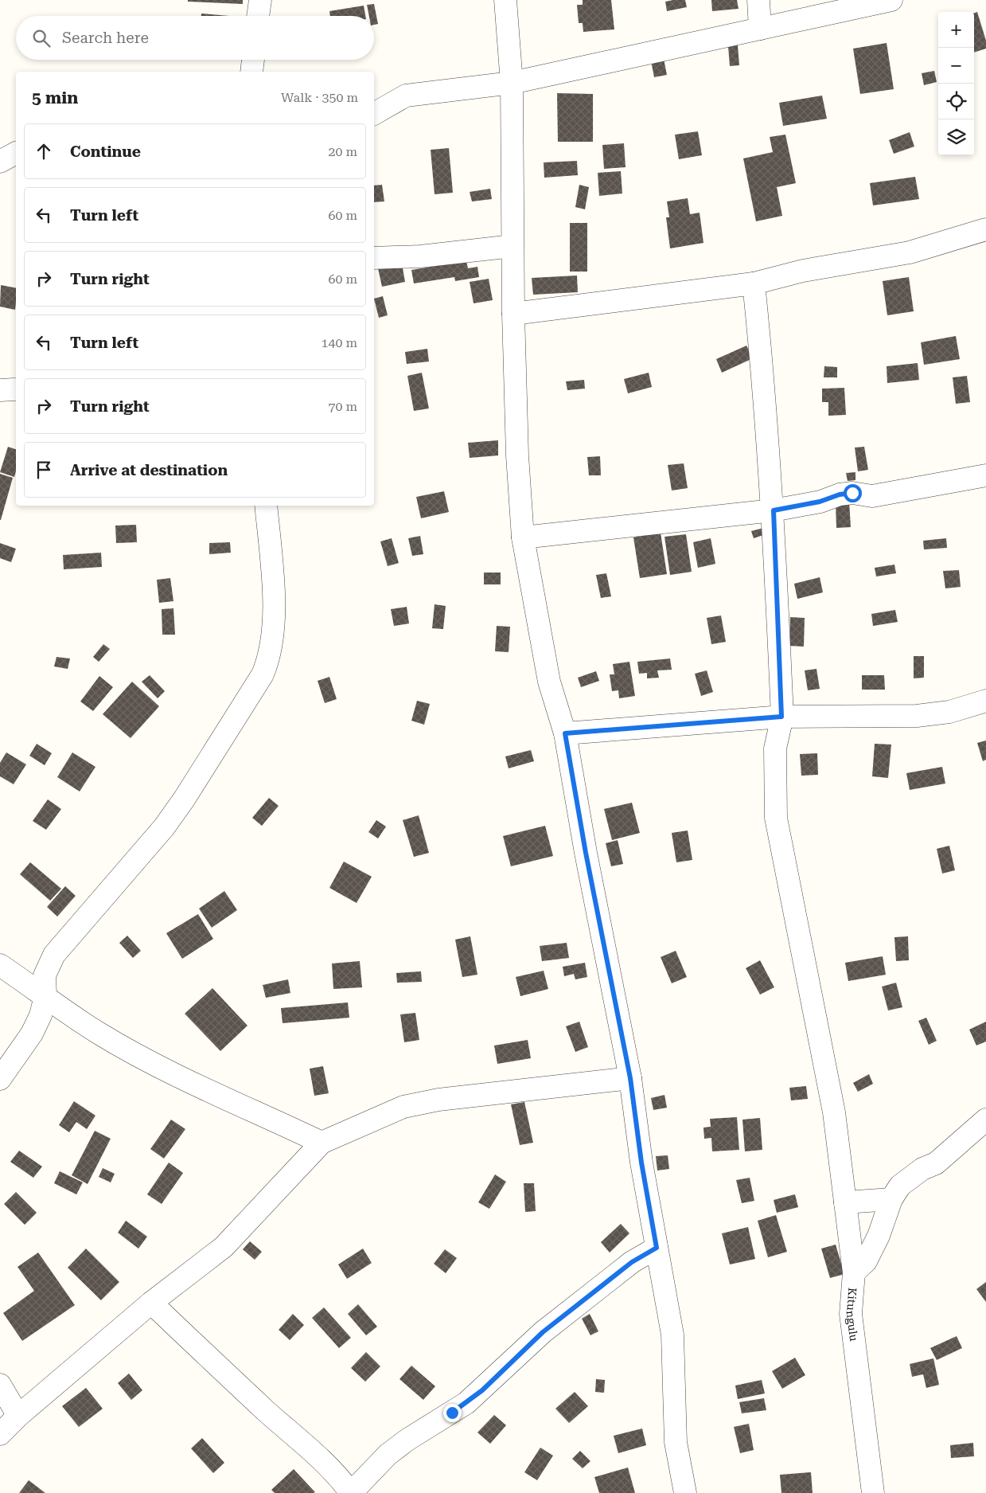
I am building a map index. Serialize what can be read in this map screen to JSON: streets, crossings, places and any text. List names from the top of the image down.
{
  "streets": {
    "street": ["Kitungulu"]
  },
  "page": {
    "map_buttons": ["+", "−"],
    "search": "Search here",
    "heading": ["5 min", "Walk · 350 m"],
    "list": [
      ["Continue", "20 m"],
      ["Turn left", "60 m"],
      ["Turn right", "60 m"],
      ["Turn left", "140 m"],
      ["Turn right", "70 m"],
      "Arrive at destination"
    ]
  }
}
